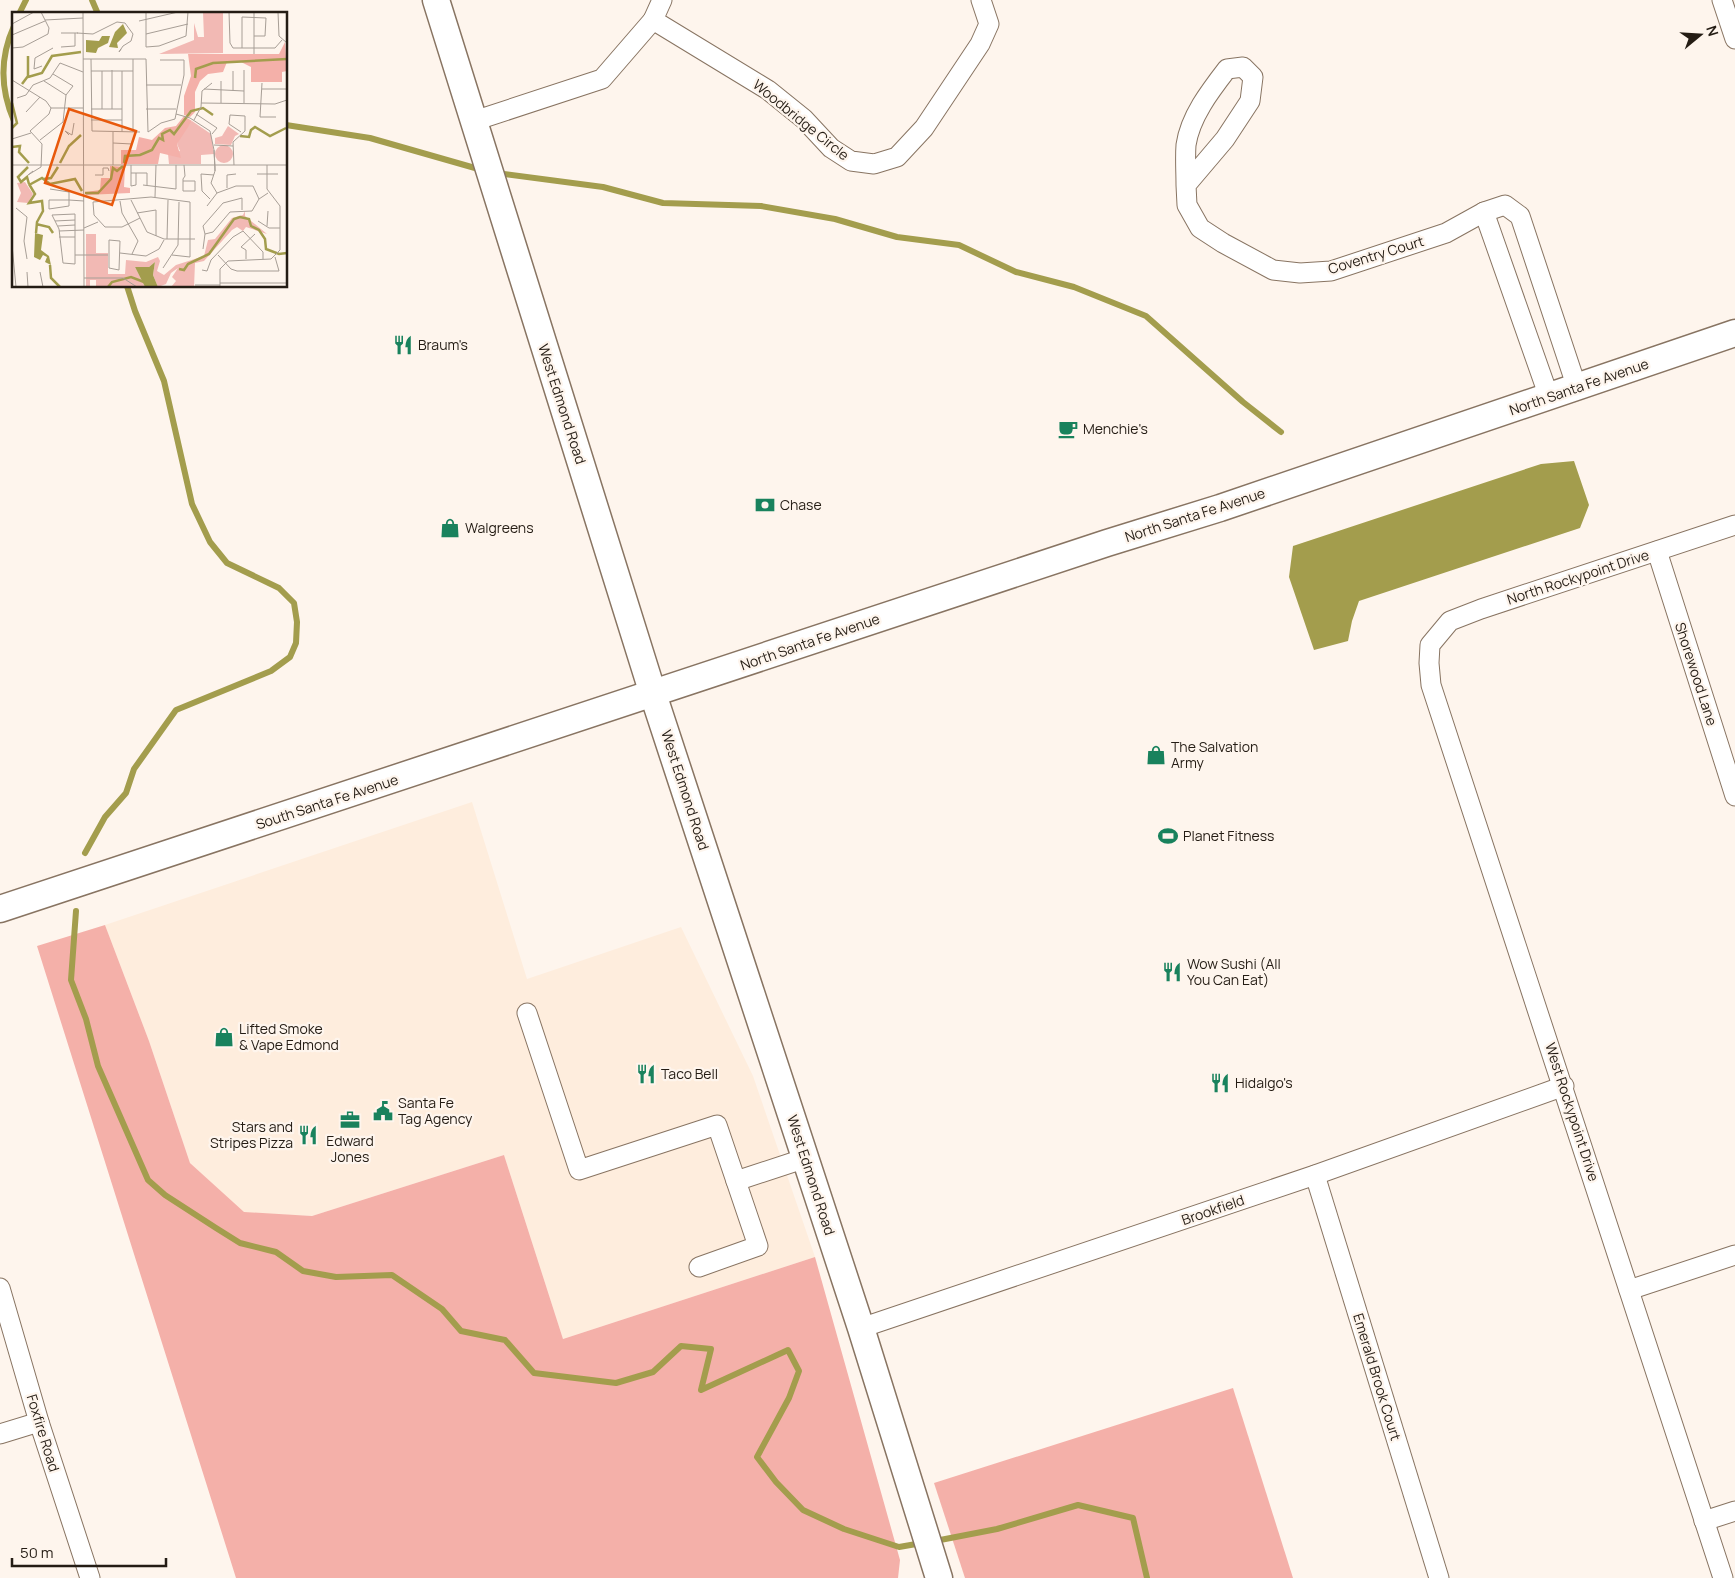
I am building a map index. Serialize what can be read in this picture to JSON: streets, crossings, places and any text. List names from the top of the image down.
{
  "streets": {
    "main road": ["North Santa Fe Avenue", "West Edmond Road", "South Santa Fe Avenue"],
    "street": [
      "Woodbridge Circle",
      "Coventry Court",
      "North Rockypoint Drive",
      "Shorewood Lane",
      "West Rockypoint Drive",
      "Brookfield",
      "Emerald Brook Court",
      "Foxfire Road"
    ]
  },
  "crossings": [
    ["Coventry Court", "North Santa Fe Avenue"],
    ["North Santa Fe Avenue", "West Edmond Road"],
    ["North Santa Fe Avenue", "South Santa Fe Avenue"],
    ["West Edmond Road", "South Santa Fe Avenue"],
    ["West Edmond Road", "Brookfield"],
    ["North Rockypoint Drive", "Shorewood Lane"],
    ["North Rockypoint Drive", "West Rockypoint Drive"],
    ["West Rockypoint Drive", "Brookfield"],
    ["Brookfield", "Emerald Brook Court"]
  ],
  "places": {
    "restaurant": [
      "Braum's",
      "Wow Sushi (All You Can Eat)",
      "Taco Bell",
      "Hidalgo's",
      "Stars and Stripes Pizza"
    ],
    "cafe": ["Menchie's"],
    "bank": ["Chase"],
    "shop": ["Walgreens", "The Salvation Army", "Lifted Smoke & Vape Edmond"],
    "sports": ["Planet Fitness"],
    "public building": ["Santa Fe Tag Agency"],
    "office": ["Edward Jones"]
  },
  "scale_bar": "50 m",
  "north": "right"
}
